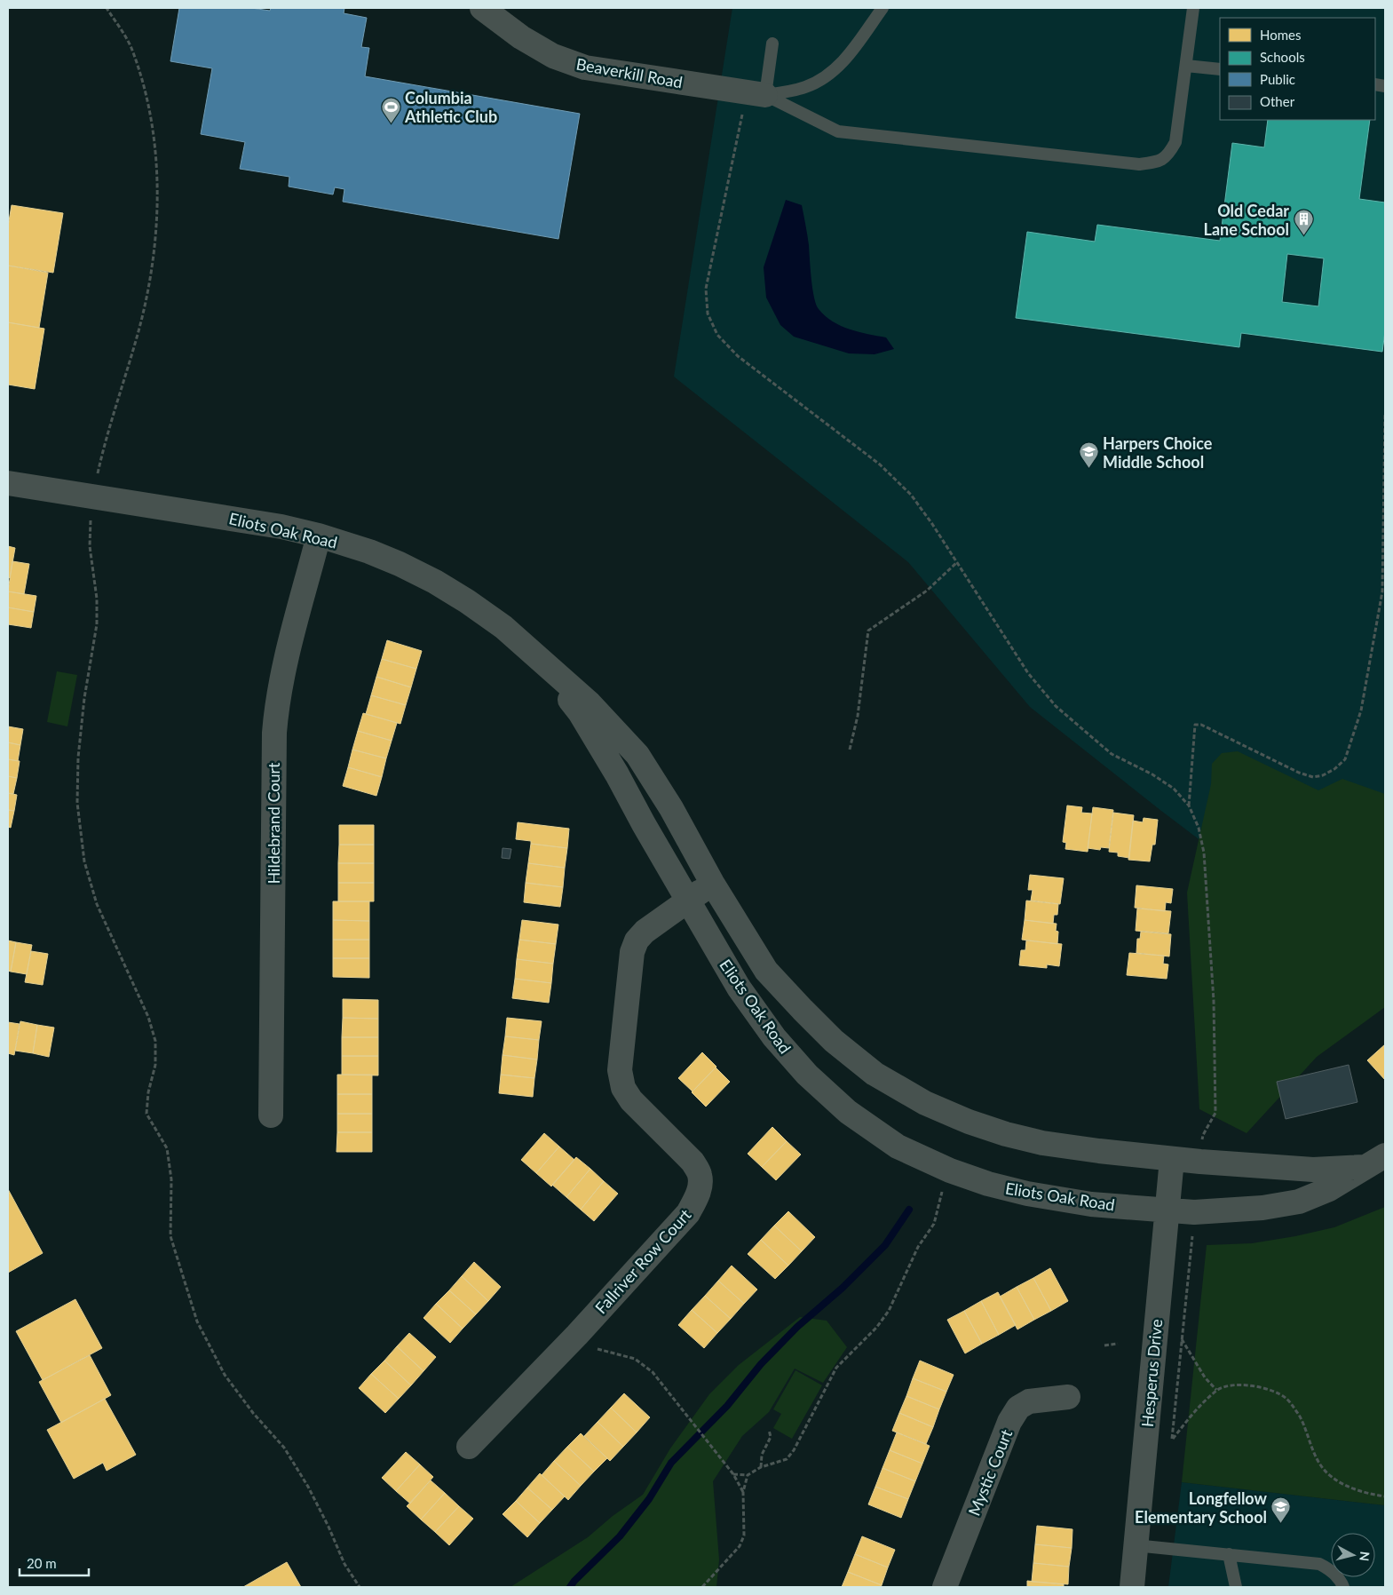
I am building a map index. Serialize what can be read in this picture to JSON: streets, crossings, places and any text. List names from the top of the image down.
{
  "streets": {
    "street": [
      "Beaverkill Road",
      "Eliots Oak Road",
      "Hildebrand Court",
      "Fallriver Row Court",
      "Hesperus Drive",
      "Mystic Court"
    ]
  },
  "crossings": [
    ["Eliots Oak Road", "Hildebrand Court"],
    ["Eliots Oak Road", "Fallriver Row Court"],
    ["Eliots Oak Road", "Hesperus Drive"]
  ],
  "places": {
    "sports": ["Columbia Athletic Club"],
    "building": ["Old Cedar Lane School"],
    "school or university": ["Harpers Choice Middle School", "Longfellow Elementary School"]
  },
  "legend": [
    "Homes",
    "Schools",
    "Public",
    "Other"
  ],
  "scale_bar": "20 m",
  "north": "right"
}
